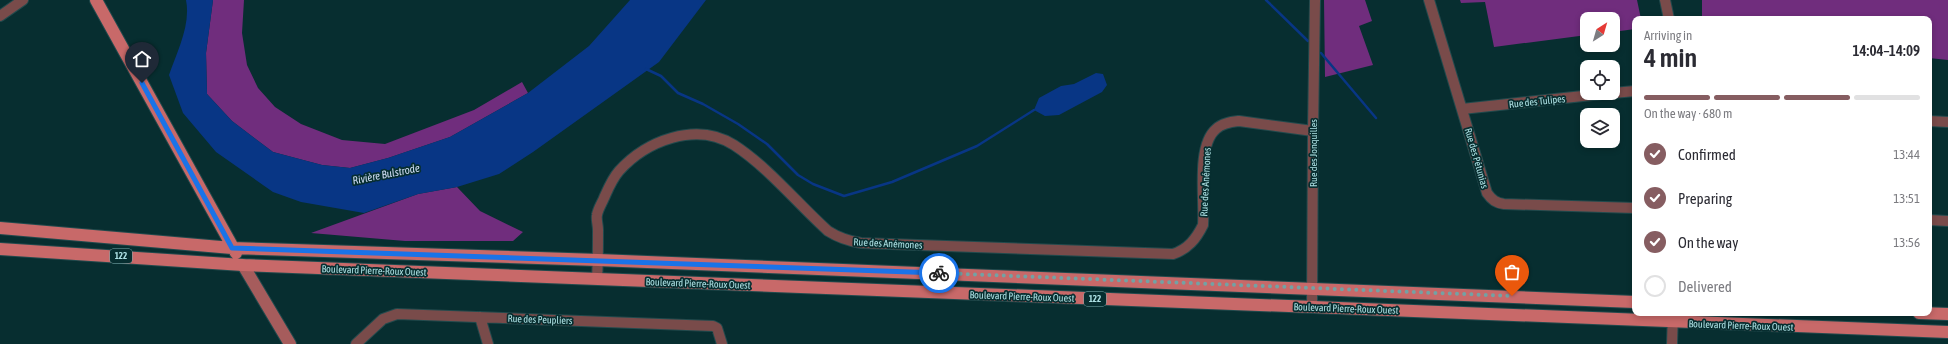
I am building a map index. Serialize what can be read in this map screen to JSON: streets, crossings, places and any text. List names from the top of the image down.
{
  "streets": {
    "main road": ["122", "Boulevard Pierre-Roux Ouest"],
    "street": [
      "Rue des Tulipes",
      "Rue des Jonquilles",
      "Rue des Pétunias",
      "Rue des Anémones",
      "Rue des Peupliers"
    ]
  },
  "crossings": [
    ["Rue des Tulipes", "Rue des Pétunias"],
    ["Rue des Jonquilles", "Rue des Anémones"],
    ["Rue des Jonquilles", "Boulevard Pierre-Roux Ouest"],
    ["Rue des Anémones", "Boulevard Pierre-Roux Ouest"]
  ],
  "water": ["Rivière Bulstrode"],
  "north": "top right",
  "page": {
    "heading": ["4 min", "Arriving in", "14:04–14:09"],
    "bar": "On the way · 680 m",
    "list": [
      ["Confirmed", "13:44"],
      ["Preparing", "13:51"],
      ["On the way", "13:56"],
      "Delivered"
    ]
  }
}
